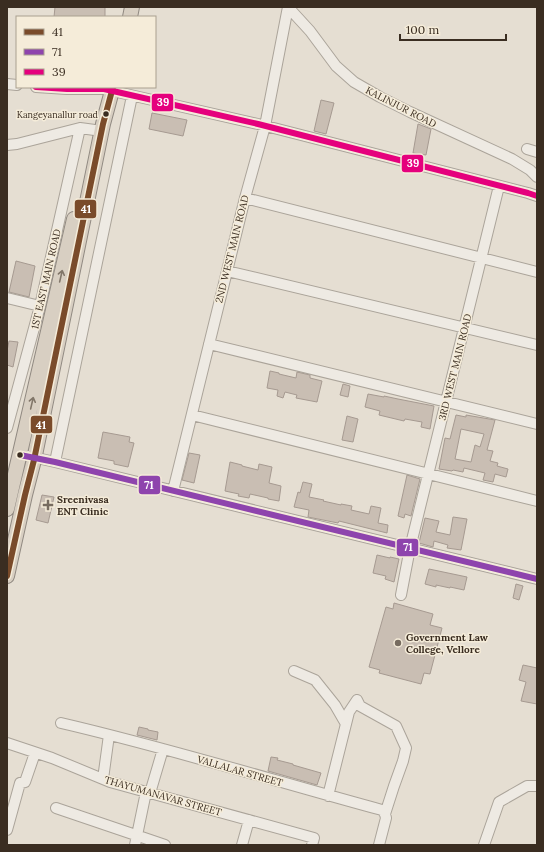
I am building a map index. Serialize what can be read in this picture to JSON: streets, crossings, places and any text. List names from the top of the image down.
{
  "streets": {
    "street": [
      "KALINJUR ROAD",
      "2ND WEST MAIN ROAD",
      "1ST EAST MAIN ROAD",
      "3RD WEST MAIN ROAD",
      "VALLALAR STREET",
      "THAYUMANAVAR STREET"
    ]
  },
  "crossings": [
    ["KALINJUR ROAD", "2ND WEST MAIN ROAD"]
  ],
  "places": {
    "other": ["Kangeyanallur road", "Government Law College, Vellore"],
    "health": ["Sreenivasa ENT Clinic"]
  },
  "lines": ["transit line 41", "transit line 39", "transit line 71"],
  "legend": ["41", "71", "39"],
  "scale_bar": "100 m"
}
